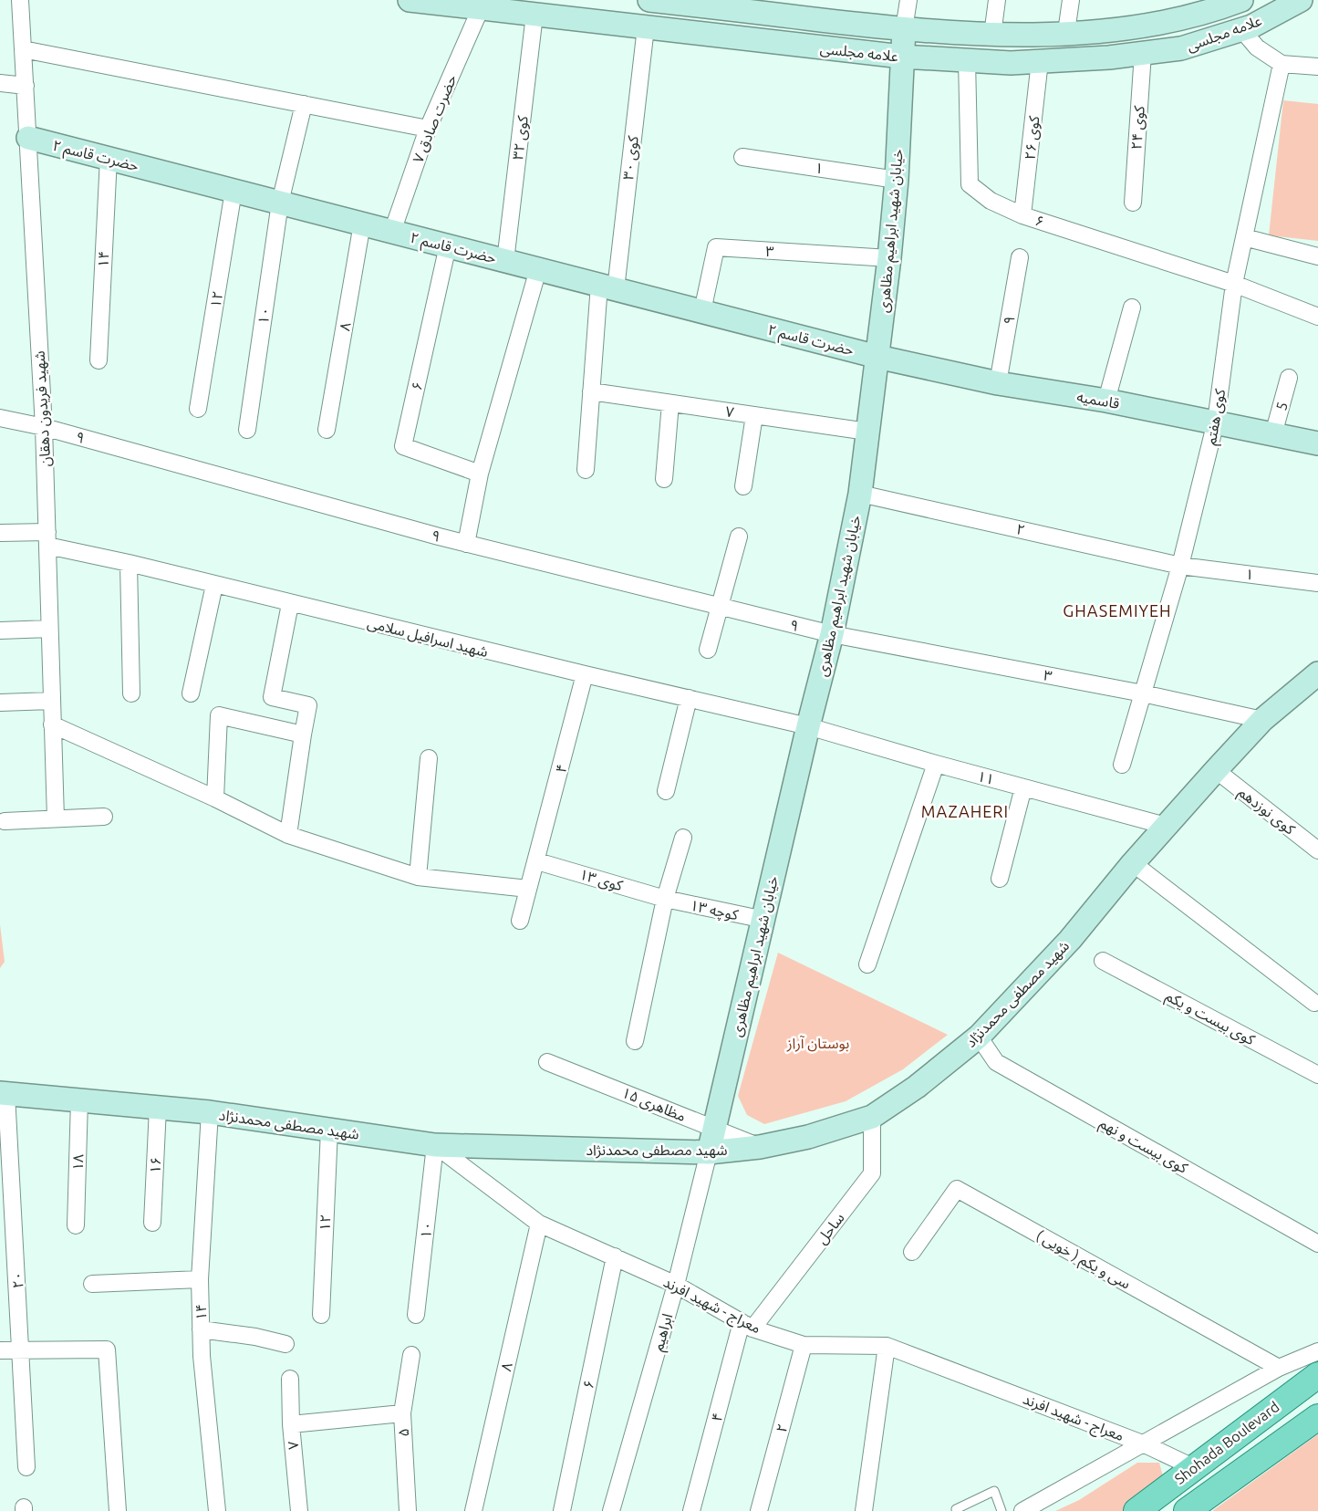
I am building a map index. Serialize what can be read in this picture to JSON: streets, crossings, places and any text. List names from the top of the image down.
{
  "streets": {
    "main road": [
      "علامه مجلسی",
      "۲ حضرت قاسم",
      "خیابان شهید ابراهیم مظاهری",
      "قاسمیه",
      "شهید مصطفی محمدنژاد",
      "Shohada Boulevard"
    ],
    "street": [
      "۷ حضرت صادق",
      "کوی ۲۴",
      "کوی ۳۲",
      "کوی ۲۶",
      "کوی ۳۰",
      "۱",
      "۶",
      "۳",
      "۱۴",
      "۱۲",
      "۱۰",
      "۹",
      "۸",
      "5",
      "شهید فریدون دهقان",
      "۷",
      "کوی هفتم",
      "۲",
      "شهید اسرافیل سلامی",
      "۴",
      "۱۱",
      "کوی نوزدهم",
      "کوی ۱۳",
      "کوچه ۱۳",
      "کوی بیست و یکم",
      "۱۵ مظاهری",
      "کوی بیست و نهم",
      "۱۸",
      "۱۶",
      "ساحل",
      "سی و یکم ( خویی )",
      "۲۰",
      "معراج - شهید افرند",
      "ابراهیم",
      "۵"
    ]
  },
  "crossings": [
    ["علامه مجلسی", "۷ حضرت صادق"],
    ["علامه مجلسی", "کوی ۲۴"],
    ["علامه مجلسی", "کوی ۳۲"],
    ["علامه مجلسی", "کوی ۲۶"],
    ["علامه مجلسی", "کوی ۳۰"],
    ["علامه مجلسی", "۶"],
    ["علامه مجلسی", "خیابان شهید ابراهیم مظاهری"],
    ["۷ حضرت صادق", "۲ حضرت قاسم"],
    ["کوی ۳۲", "۲ حضرت قاسم"],
    ["کوی ۲۶", "۶"],
    ["۲ حضرت قاسم", "کوی ۳۰"],
    ["۲ حضرت قاسم", "۶"],
    ["۲ حضرت قاسم", "خیابان شهید ابراهیم مظاهری"],
    ["۲ حضرت قاسم", "۳"],
    ["۲ حضرت قاسم", "۱۴"],
    ["۲ حضرت قاسم", "۱۲"],
    ["۲ حضرت قاسم", "۱۰"],
    ["۲ حضرت قاسم", "۸"],
    ["۲ حضرت قاسم", "قاسمیه"],
    ["۲ حضرت قاسم", "شهید فریدون دهقان"],
    ["کوی ۳۰", "۷"],
    ["۱", "خیابان شهید ابراهیم مظاهری"],
    ["۱", "کوی هفتم"],
    ["۱", "۲"],
    ["۶", "کوی هفتم"],
    ["۶", "معراج - شهید افرند"],
    ["خیابان شهید ابراهیم مظاهری", "۳"],
    ["خیابان شهید ابراهیم مظاهری", "۹"],
    ["خیابان شهید ابراهیم مظاهری", "قاسمیه"],
    ["خیابان شهید ابراهیم مظاهری", "۷"],
    ["خیابان شهید ابراهیم مظاهری", "۲"],
    ["خیابان شهید ابراهیم مظاهری", "شهید اسرافیل سلامی"],
    ["خیابان شهید ابراهیم مظاهری", "۱۱"],
    ["خیابان شهید ابراهیم مظاهری", "کوچه ۱۳"],
    ["خیابان شهید ابراهیم مظاهری", "شهید مصطفی محمدنژاد"],
    ["خیابان شهید ابراهیم مظاهری", "۱۵ مظاهری"],
    ["خیابان شهید ابراهیم مظاهری", "ابراهیم"],
    ["۳", "۹"],
    ["۳", "کوی هفتم"],
    ["۳", "شهید مصطفی محمدنژاد"],
    ["۱۴", "شهید مصطفی محمدنژاد"],
    ["۱۲", "شهید مصطفی محمدنژاد"],
    ["۱۰", "شهید مصطفی محمدنژاد"],
    ["۱۰", "معراج - شهید افرند"],
    ["۹", "قاسمیه"],
    ["۹", "شهید فریدون دهقان"],
    ["۸", "معراج - شهید افرند"],
    ["قاسمیه", "5"],
    ["قاسمیه", "کوی هفتم"],
    ["شهید فریدون دهقان", "شهید اسرافیل سلامی"],
    ["کوی هفتم", "۲"],
    ["۲", "معراج - شهید افرند"],
    ["شهید اسرافیل سلامی", "۴"],
    ["شهید اسرافیل سلامی", "۱۱"],
    ["۴", "کوی ۱۳"],
    ["۴", "ساحل"],
    ["۴", "معراج - شهید افرند"],
    ["۱۱", "شهید مصطفی محمدنژاد"],
    ["کوی نوزدهم", "شهید مصطفی محمدنژاد"],
    ["کوی ۱۳", "کوچه ۱۳"],
    ["شهید مصطفی محمدنژاد", "۱۵ مظاهری"],
    ["شهید مصطفی محمدنژاد", "کوی بیست و نهم"],
    ["شهید مصطفی محمدنژاد", "۱۸"],
    ["شهید مصطفی محمدنژاد", "۱۶"],
    ["شهید مصطفی محمدنژاد", "ساحل"],
    ["شهید مصطفی محمدنژاد", "۲۰"],
    ["شهید مصطفی محمدنژاد", "معراج - شهید افرند"],
    ["شهید مصطفی محمدنژاد", "ابراهیم"],
    ["ساحل", "معراج - شهید افرند"],
    ["معراج - شهید افرند", "ابراهیم"],
    ["معراج - شهید افرند", "Shohada Boulevard"]
  ],
  "districts": ["GHASEMIYEH", "MAZAHERI"],
  "parks": ["بوستان آراز"]
}
